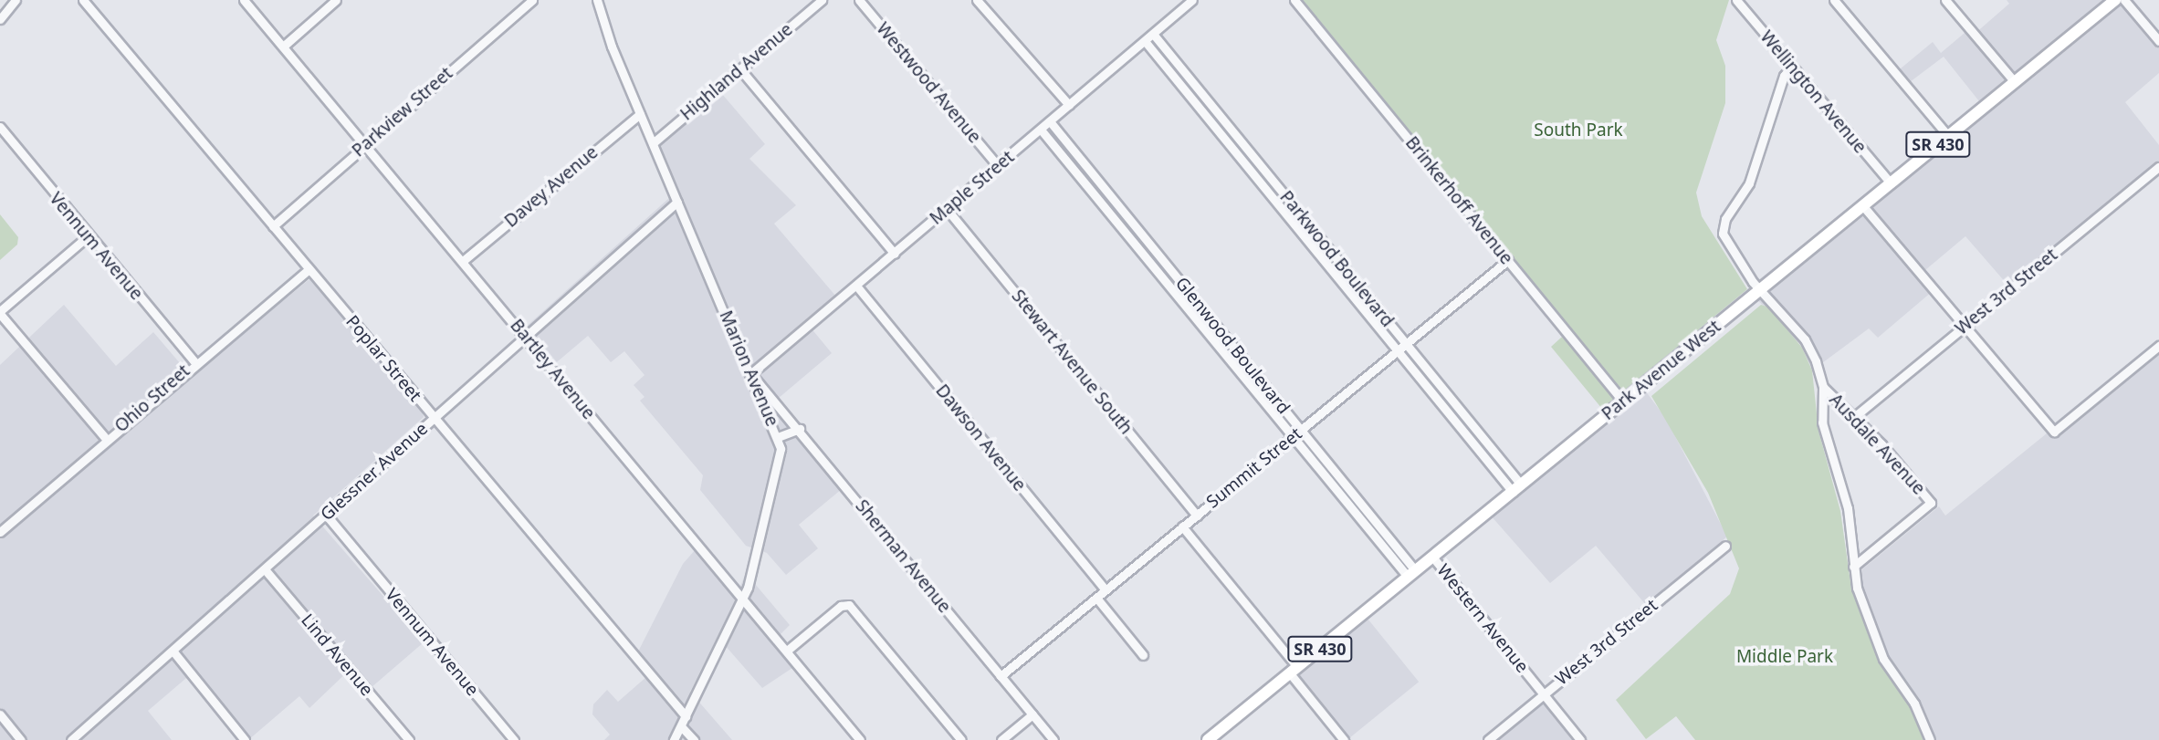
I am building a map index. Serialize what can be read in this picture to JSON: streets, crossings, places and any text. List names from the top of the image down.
{
  "streets": {
    "main road": ["SR 430", "Park Avenue West"],
    "street": [
      "Highland Avenue",
      "Westwood Avenue",
      "Wellington Avenue",
      "Parkview Street",
      "Davey Avenue",
      "Maple Street",
      "Brinkerhoff Avenue",
      "Vennum Avenue",
      "Parkwood Boulevard",
      "West 3rd Street",
      "Glenwood Boulevard",
      "Poplar Street",
      "Stewart Avenue South",
      "Marion Avenue",
      "Bartley Avenue",
      "Ohio Street",
      "Dawson Avenue",
      "Ausdale Avenue",
      "Summit Street",
      "Glessner Avenue",
      "Sherman Avenue",
      "Western Avenue",
      "Lind Avenue"
    ]
  },
  "crossings": [
    ["Highland Avenue", "Marion Avenue"],
    ["Westwood Avenue", "Maple Street"],
    ["Wellington Avenue", "Park Avenue West"],
    ["Parkview Street", "Poplar Street"],
    ["Parkview Street", "Bartley Avenue"],
    ["Davey Avenue", "Marion Avenue"],
    ["Davey Avenue", "Bartley Avenue"],
    ["Maple Street", "Parkwood Boulevard"],
    ["Maple Street", "Glenwood Boulevard"],
    ["Maple Street", "Stewart Avenue South"],
    ["Maple Street", "Marion Avenue"],
    ["Maple Street", "Dawson Avenue"],
    ["Maple Street", "Sherman Avenue"],
    ["Brinkerhoff Avenue", "Park Avenue West"],
    ["Brinkerhoff Avenue", "Summit Street"],
    ["Vennum Avenue", "Ohio Street"],
    ["Vennum Avenue", "Glessner Avenue"],
    ["Parkwood Boulevard", "Park Avenue West"],
    ["Parkwood Boulevard", "Summit Street"],
    ["West 3rd Street", "Ausdale Avenue"],
    ["West 3rd Street", "Western Avenue"],
    ["Glenwood Boulevard", "Park Avenue West"],
    ["Glenwood Boulevard", "Summit Street"],
    ["Poplar Street", "Marion Avenue"],
    ["Poplar Street", "Ohio Street"],
    ["Poplar Street", "Glessner Avenue"],
    ["Stewart Avenue South", "Summit Street"],
    ["Marion Avenue", "Bartley Avenue"],
    ["Marion Avenue", "Glessner Avenue"],
    ["Marion Avenue", "Sherman Avenue"],
    ["Bartley Avenue", "Glessner Avenue"],
    ["Park Avenue West", "Western Avenue"],
    ["Dawson Avenue", "Summit Street"],
    ["Summit Street", "Sherman Avenue"],
    ["Glessner Avenue", "Lind Avenue"]
  ],
  "parks": ["South Park", "Middle Park"]
}
